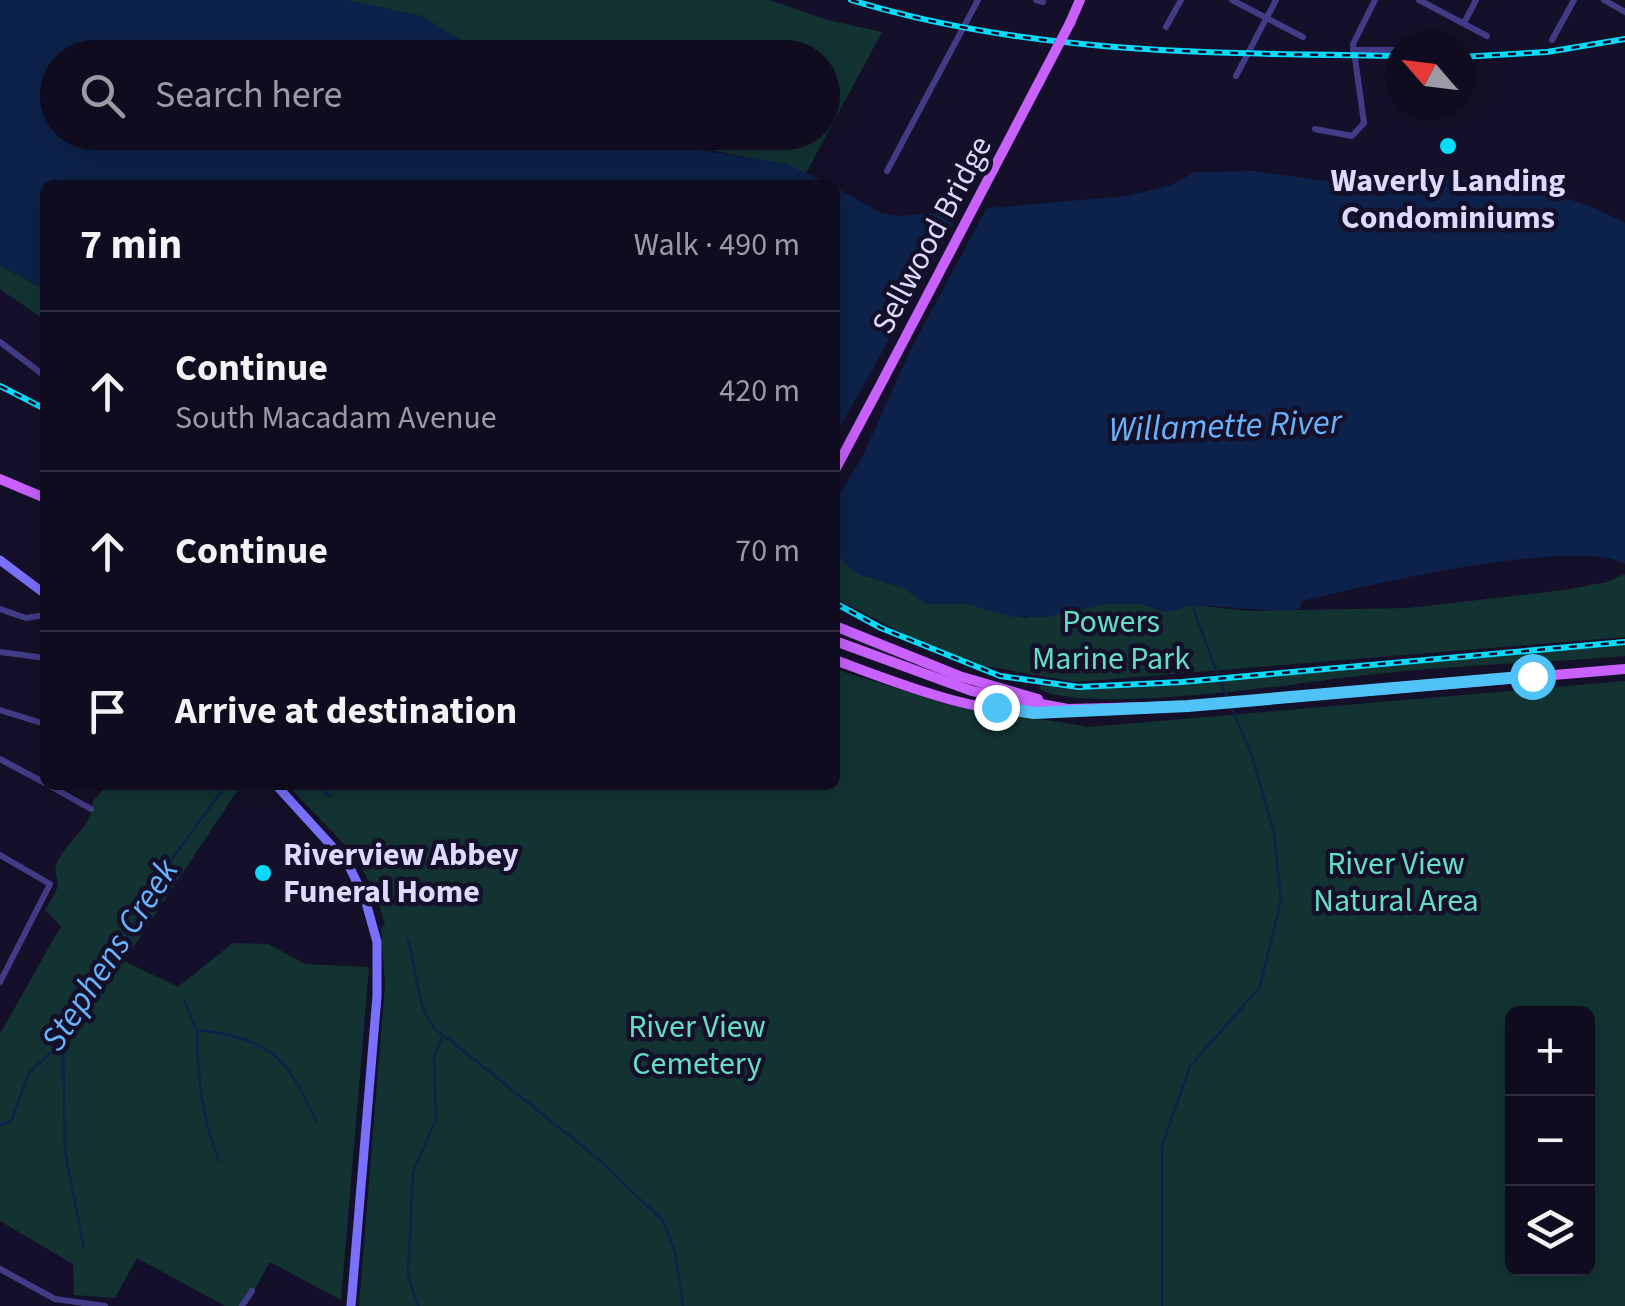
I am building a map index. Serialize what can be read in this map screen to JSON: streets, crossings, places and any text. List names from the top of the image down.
{
  "streets": {
    "main road": ["Sellwood Bridge"]
  },
  "water": ["Willamette River", "Stephens Creek"],
  "parks": ["Powers Marine Park", "River View Natural Area", "River View Cemetery"],
  "places": ["Waverly Landing Condominiums", "Riverview Abbey Funeral Home"],
  "north": "top left",
  "page": {
    "search": "Search here",
    "heading": ["7 min", "Walk · 490 m"],
    "list": [
      ["Continue", "South Macadam Avenue", "420 m"],
      ["Continue", "70 m"],
      "Arrive at destination"
    ],
    "map_buttons": ["+", "−"]
  }
}
